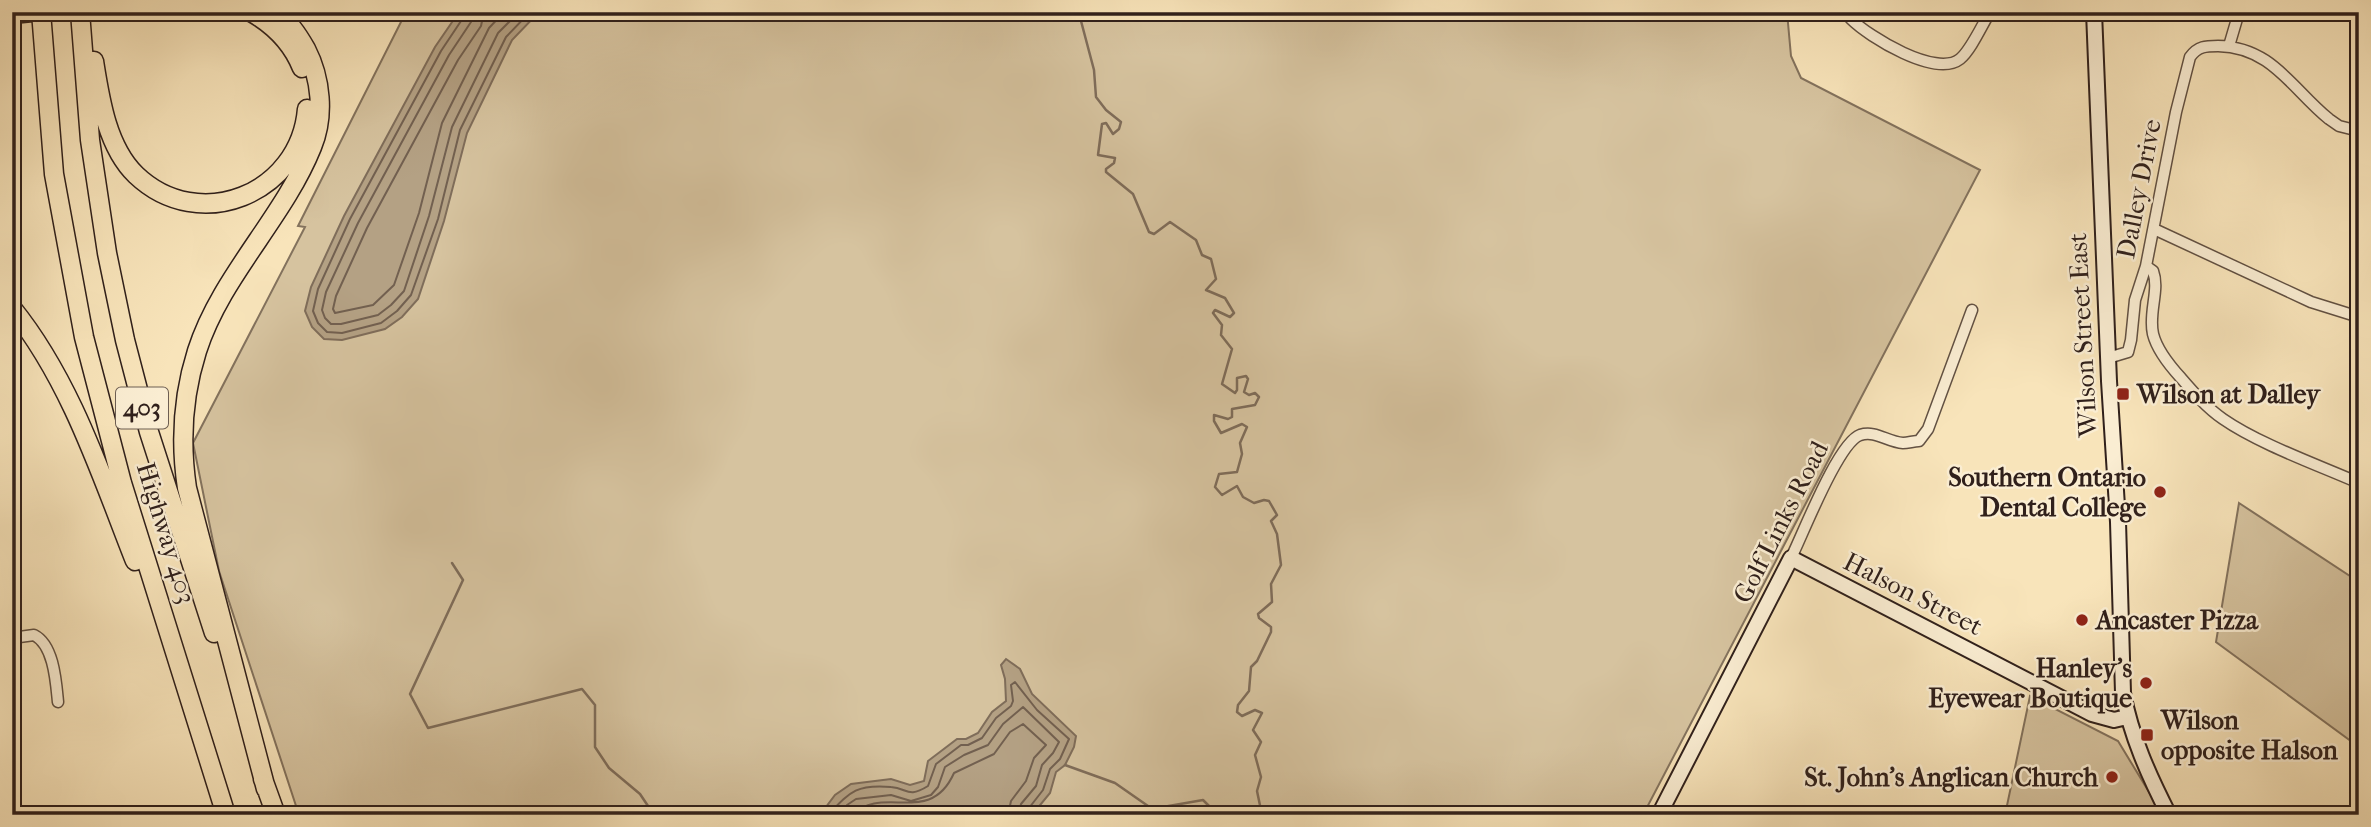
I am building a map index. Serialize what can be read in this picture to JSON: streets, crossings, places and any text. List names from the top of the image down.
{
  "streets": {
    "highway": ["403", "Highway 403"],
    "main road": ["Wilson Street East", "Golf Links Road", "Halson Street"],
    "street": ["Dalley Drive"]
  },
  "crossings": [
    ["Dalley Drive", "Wilson Street East"],
    ["Wilson Street East", "Halson Street"],
    ["403", "Highway 403"],
    ["Golf Links Road", "Halson Street"]
  ],
  "places": {
    "transit": ["Wilson at Dalley", "Wilson opposite Halson"],
    "other": [
      "Southern Ontario Dental College",
      "Ancaster Pizza",
      "Hanley's Eyewear Boutique",
      "St. John's Anglican Church"
    ]
  }
}
